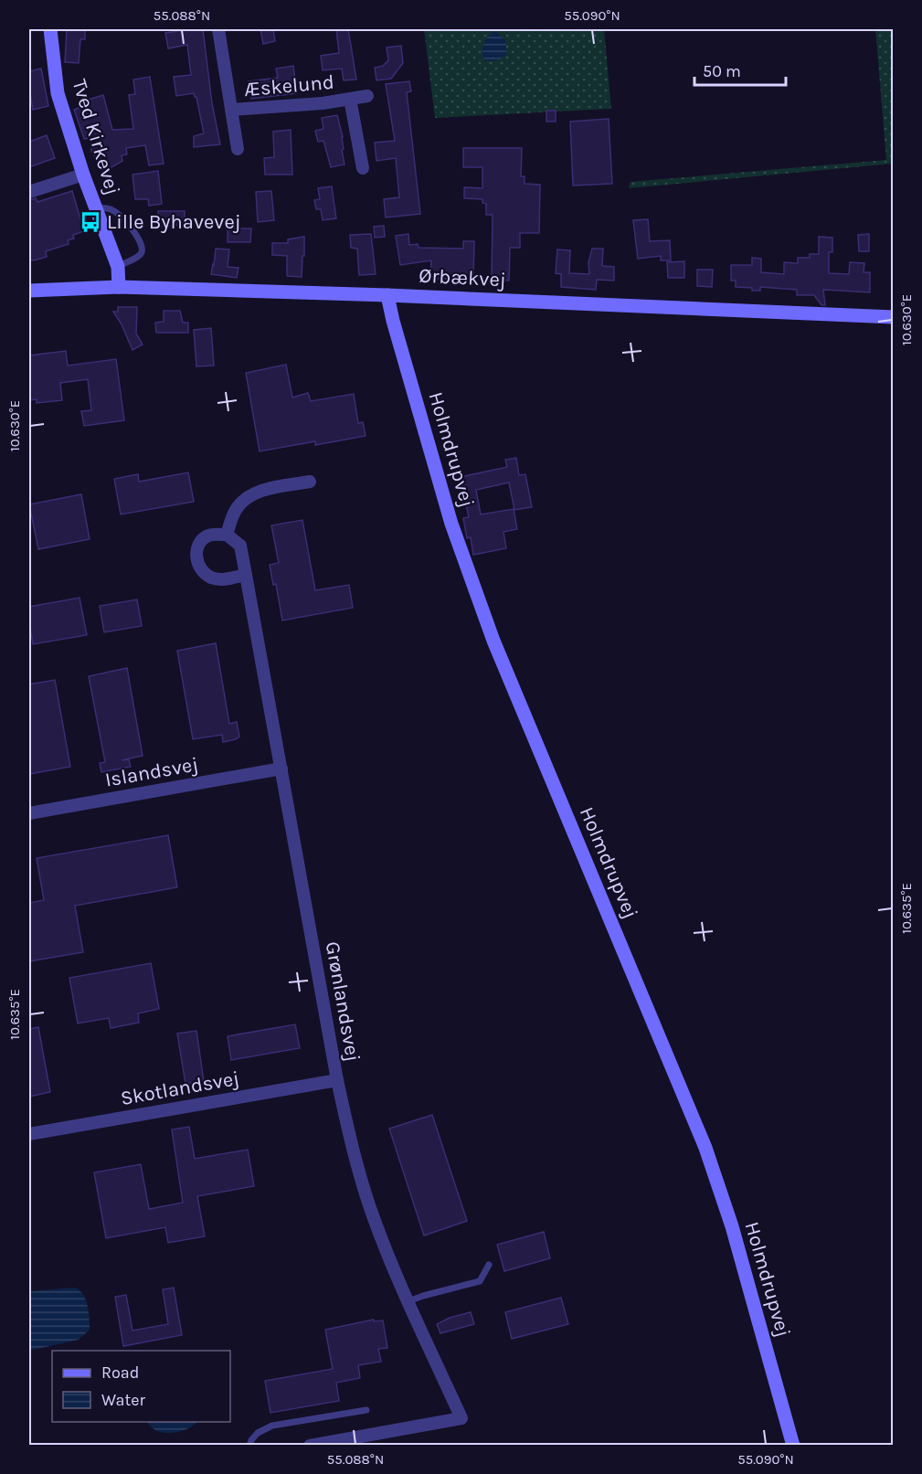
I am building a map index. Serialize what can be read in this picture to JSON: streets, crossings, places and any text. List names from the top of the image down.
{
  "streets": {
    "street": [
      "Æskelund",
      "Tved Kirkevej",
      "Ørbækvej",
      "Holmdrupvej",
      "Islandsvej",
      "Grønlandsvej",
      "Skotlandsvej"
    ]
  },
  "crossings": [
    ["Tved Kirkevej", "Ørbækvej"],
    ["Ørbækvej", "Holmdrupvej"],
    ["Islandsvej", "Grønlandsvej"],
    ["Grønlandsvej", "Skotlandsvej"]
  ],
  "places": {
    "bus stop": ["Lille Byhavevej"]
  },
  "legend": ["Road", "Water"],
  "scale_bar": "50 m",
  "coordinates": [
    "55.088°N",
    "55.090°N",
    "10.630°E",
    "10.635°E"
  ]
}
